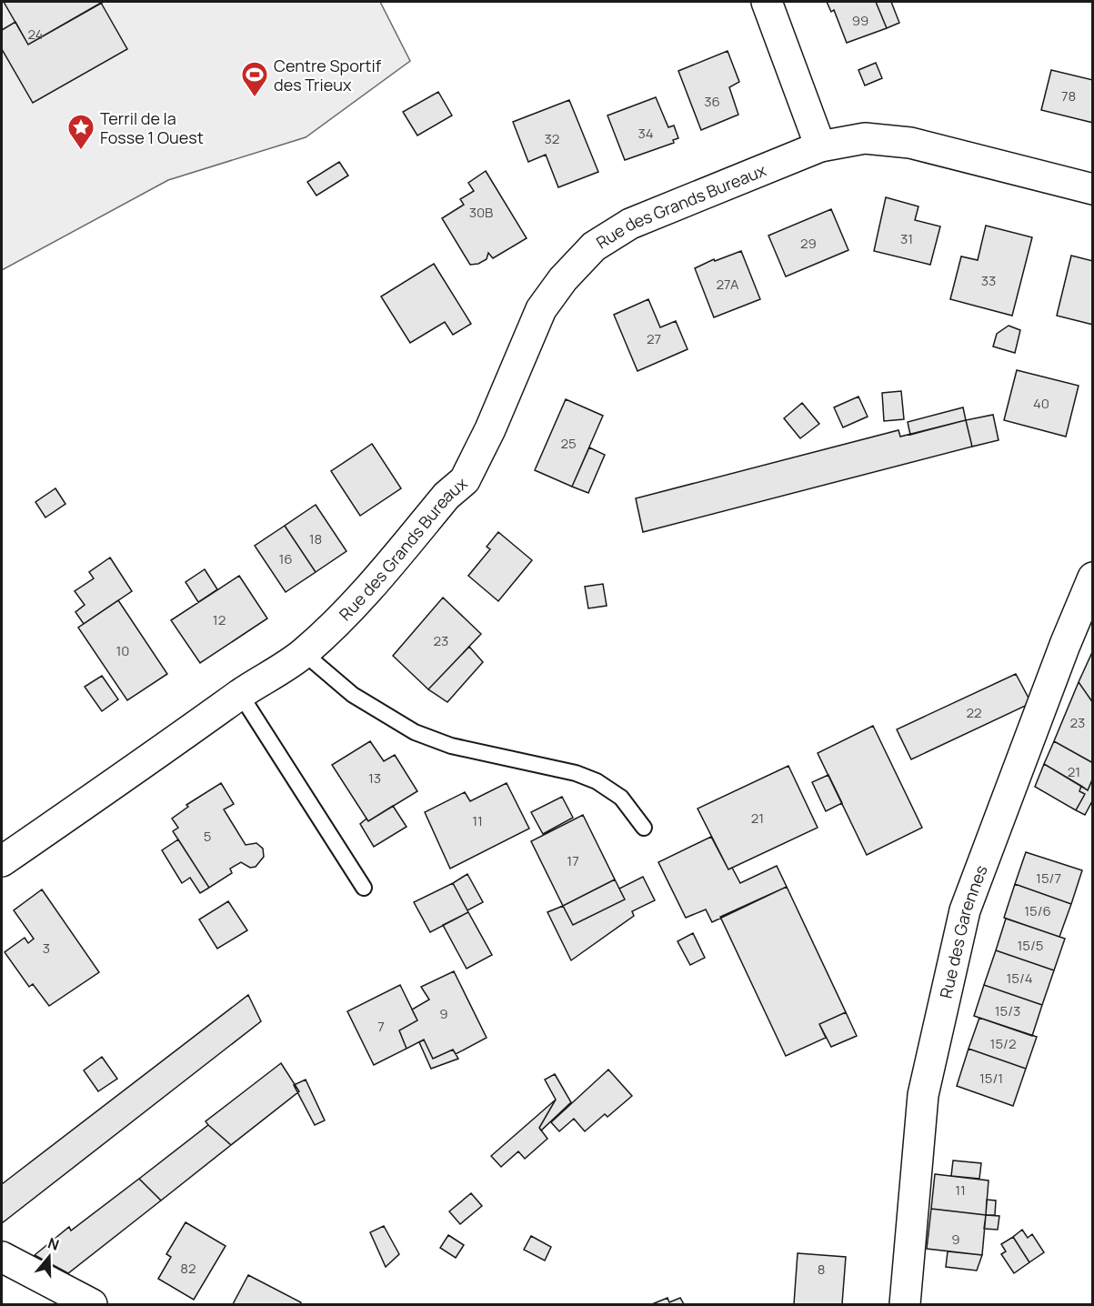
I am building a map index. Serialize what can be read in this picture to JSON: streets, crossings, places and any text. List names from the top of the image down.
{
  "streets": {
    "street": ["Rue des Grands Bureaux", "Rue des Garennes"]
  },
  "places": {
    "sports": ["Centre Sportif des Trieux"],
    "place": ["Terril de la Fosse 1 Ouest"]
  },
  "house_numbers": [
    "99",
    "24",
    "78",
    "36",
    "34",
    "32",
    "30B",
    "31",
    "29",
    "33",
    "27A",
    "27",
    "40",
    "25",
    "18",
    "16",
    "12",
    "23",
    "10",
    "22",
    "23",
    "21",
    "13",
    "21",
    "11",
    "5",
    "17",
    "15/7",
    "15/6",
    "15/5",
    "3",
    "15/4",
    "15/3",
    "9",
    "7",
    "15/2",
    "15/1",
    "11",
    "9",
    "82",
    "8"
  ],
  "north": "top"
}
